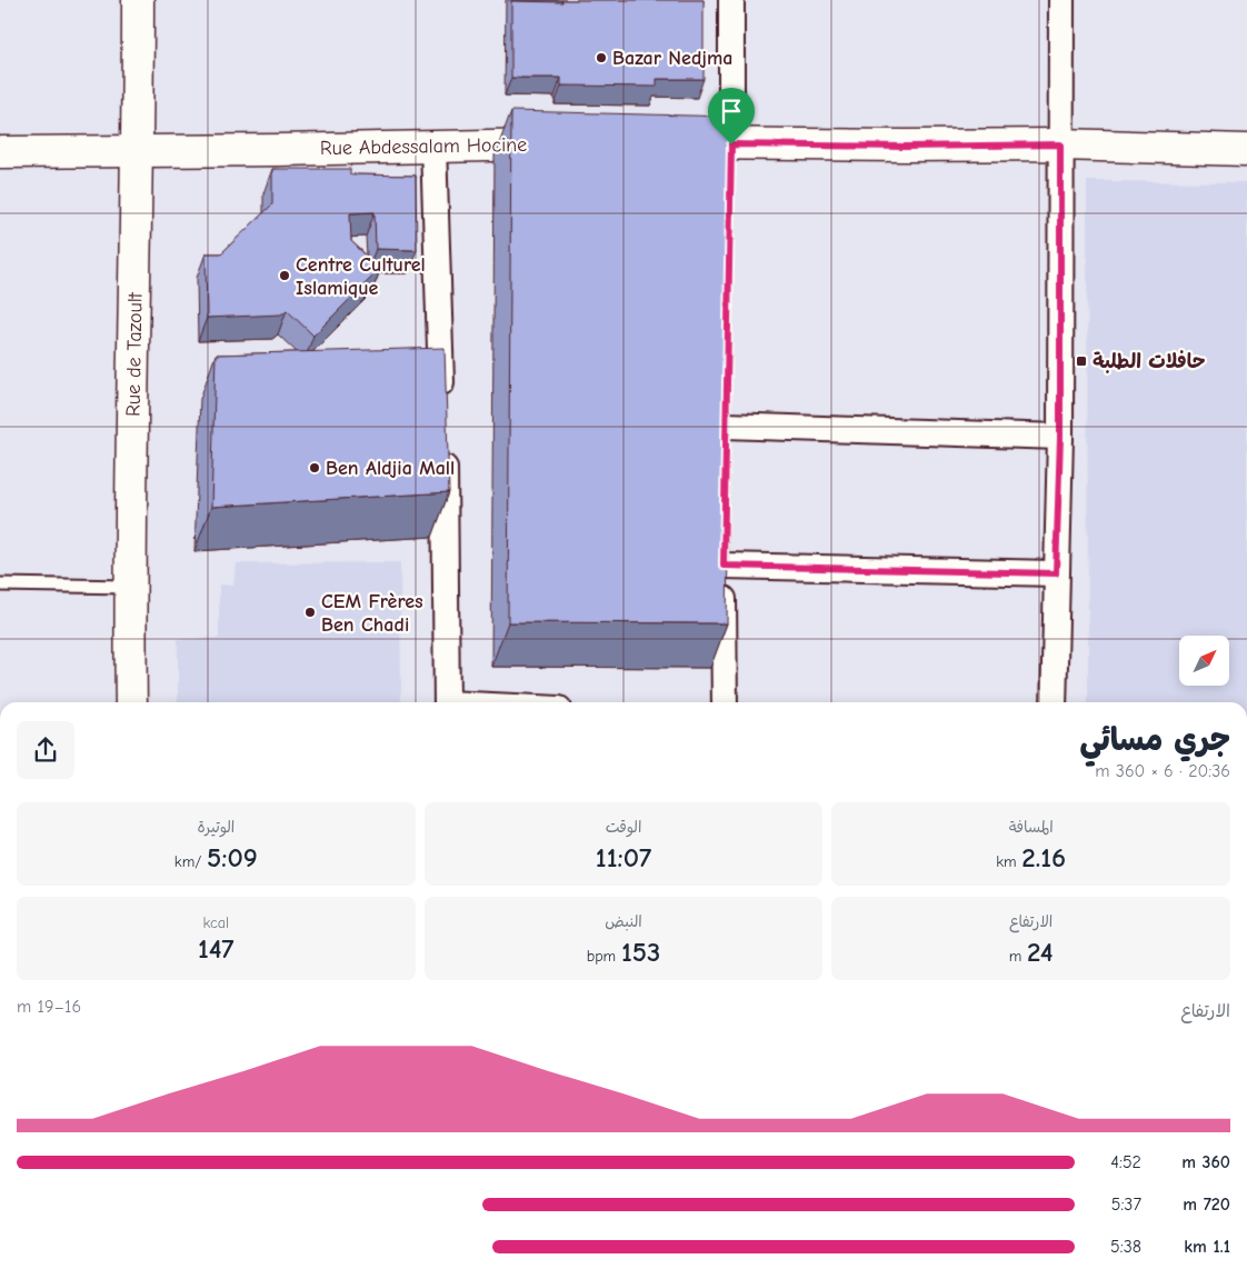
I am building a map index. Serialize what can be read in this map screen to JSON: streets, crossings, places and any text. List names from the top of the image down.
{
  "streets": {
    "main road": ["Rue Abdessalam Hocine", "Rue de Tazoult"]
  },
  "crossings": [
    ["Rue Abdessalam Hocine", "Rue de Tazoult"]
  ],
  "places": {
    "other": [
      "Bazar Nedjma",
      "Centre Culturel Islamique",
      "Ben Aldjia Mall",
      "CEM Frères Ben Chadi"
    ],
    "transit": ["حافلات الطلبة"]
  },
  "north": "top right",
  "page": {
    "heading": ["جري مسائي", "20:36 · 6 × 360 m"],
    "stats": [
      ["المسافة", "2.16 km"],
      ["الوقت", "11:07"],
      ["الوتيرة", "5:09 /km"],
      ["الارتفاع", "24 m"],
      ["النبض", "153 bpm"],
      ["kcal", "147"]
    ],
    "chart": ["الارتفاع", "16–19 m"],
    "list": [
      {
        "name": "360 m",
        "note": "4:52"
      },
      {
        "name": "720 m",
        "note": "5:37"
      },
      {
        "name": "1.1 km",
        "note": "5:38"
      }
    ]
  }
}
